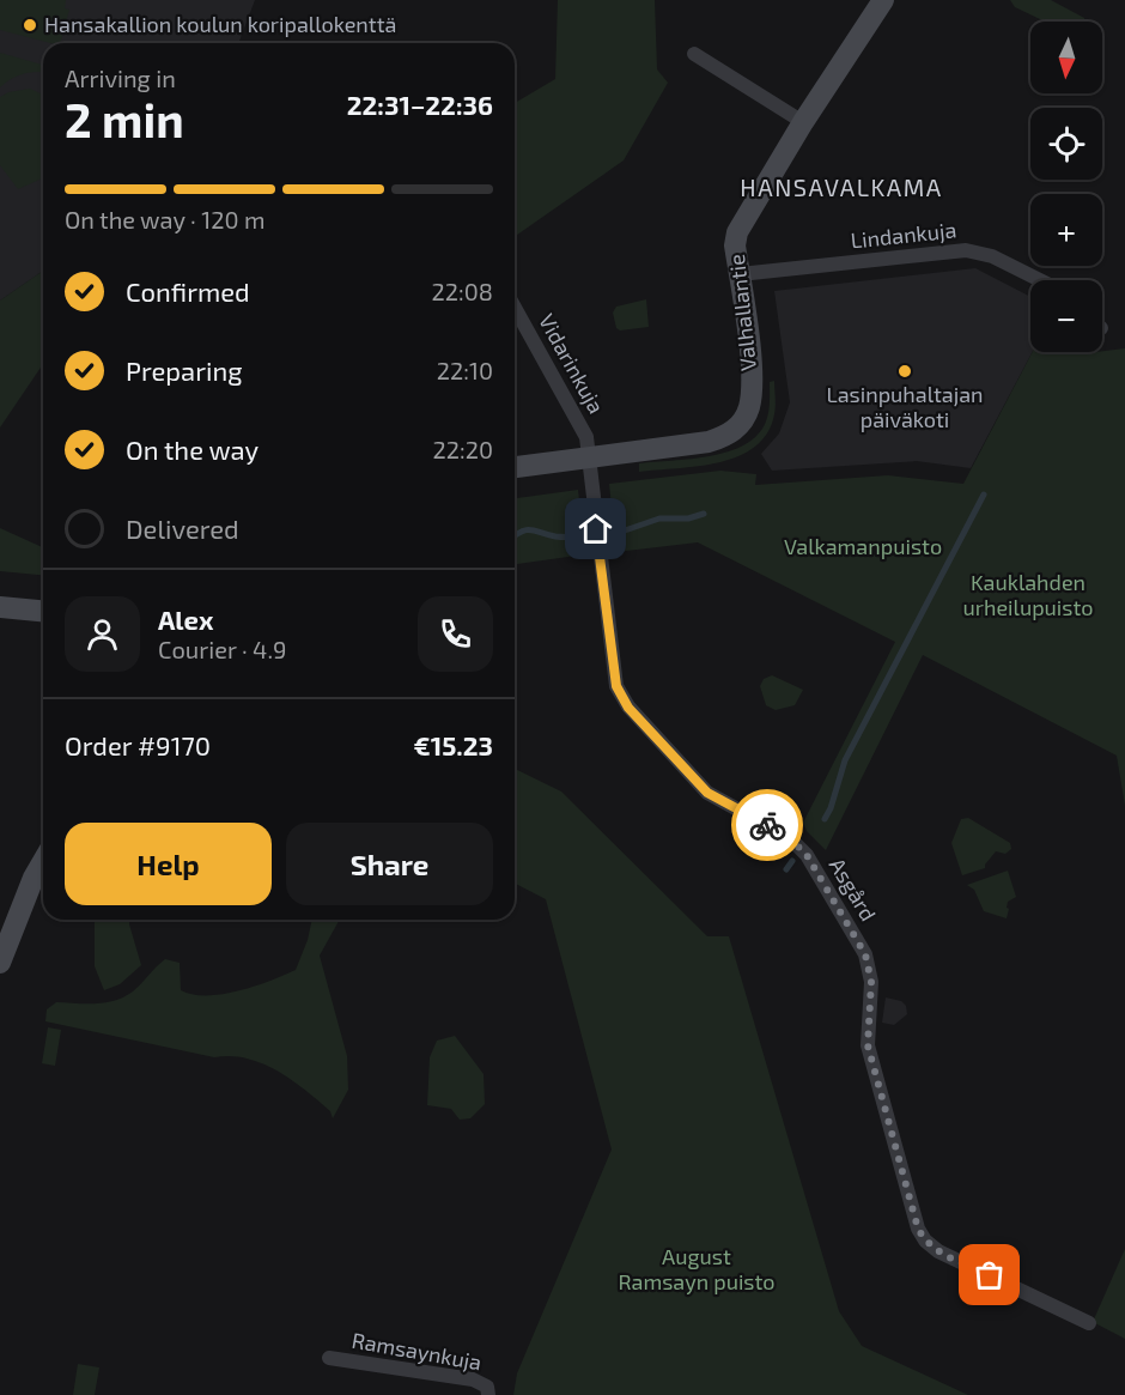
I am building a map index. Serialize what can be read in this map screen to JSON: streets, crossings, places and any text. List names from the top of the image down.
{
  "streets": {
    "street": [
      "Lindankuja",
      "Valhallantie",
      "Vidarinkuja",
      "Asgård",
      "Ramsaynkuja"
    ]
  },
  "crossings": [
    ["Lindankuja", "Valhallantie"],
    ["Valhallantie", "Vidarinkuja"],
    ["Valhallantie", "Asgård"],
    ["Vidarinkuja", "Asgård"]
  ],
  "districts": ["HANSAVALKAMA"],
  "parks": ["Valkamanpuisto", "Kauklahden urheilupuisto", "August Ramsayn puisto"],
  "places": ["Hansakallion koulun koripallokenttä", "Lasinpuhaltajan päiväkoti"],
  "north": "bottom",
  "page": {
    "map_buttons": ["+", "−"],
    "heading": ["2 min", "Arriving in", "22:31–22:36"],
    "panel": [
      "Alex",
      "Courier · 4.9",
      "Order #9170",
      "€15.23"
    ],
    "bar": "On the way · 120 m",
    "list": [
      ["Confirmed", "22:08"],
      ["Preparing", "22:10"],
      ["On the way", "22:20"],
      "Delivered"
    ],
    "buttons": ["Help", "Share"]
  }
}
